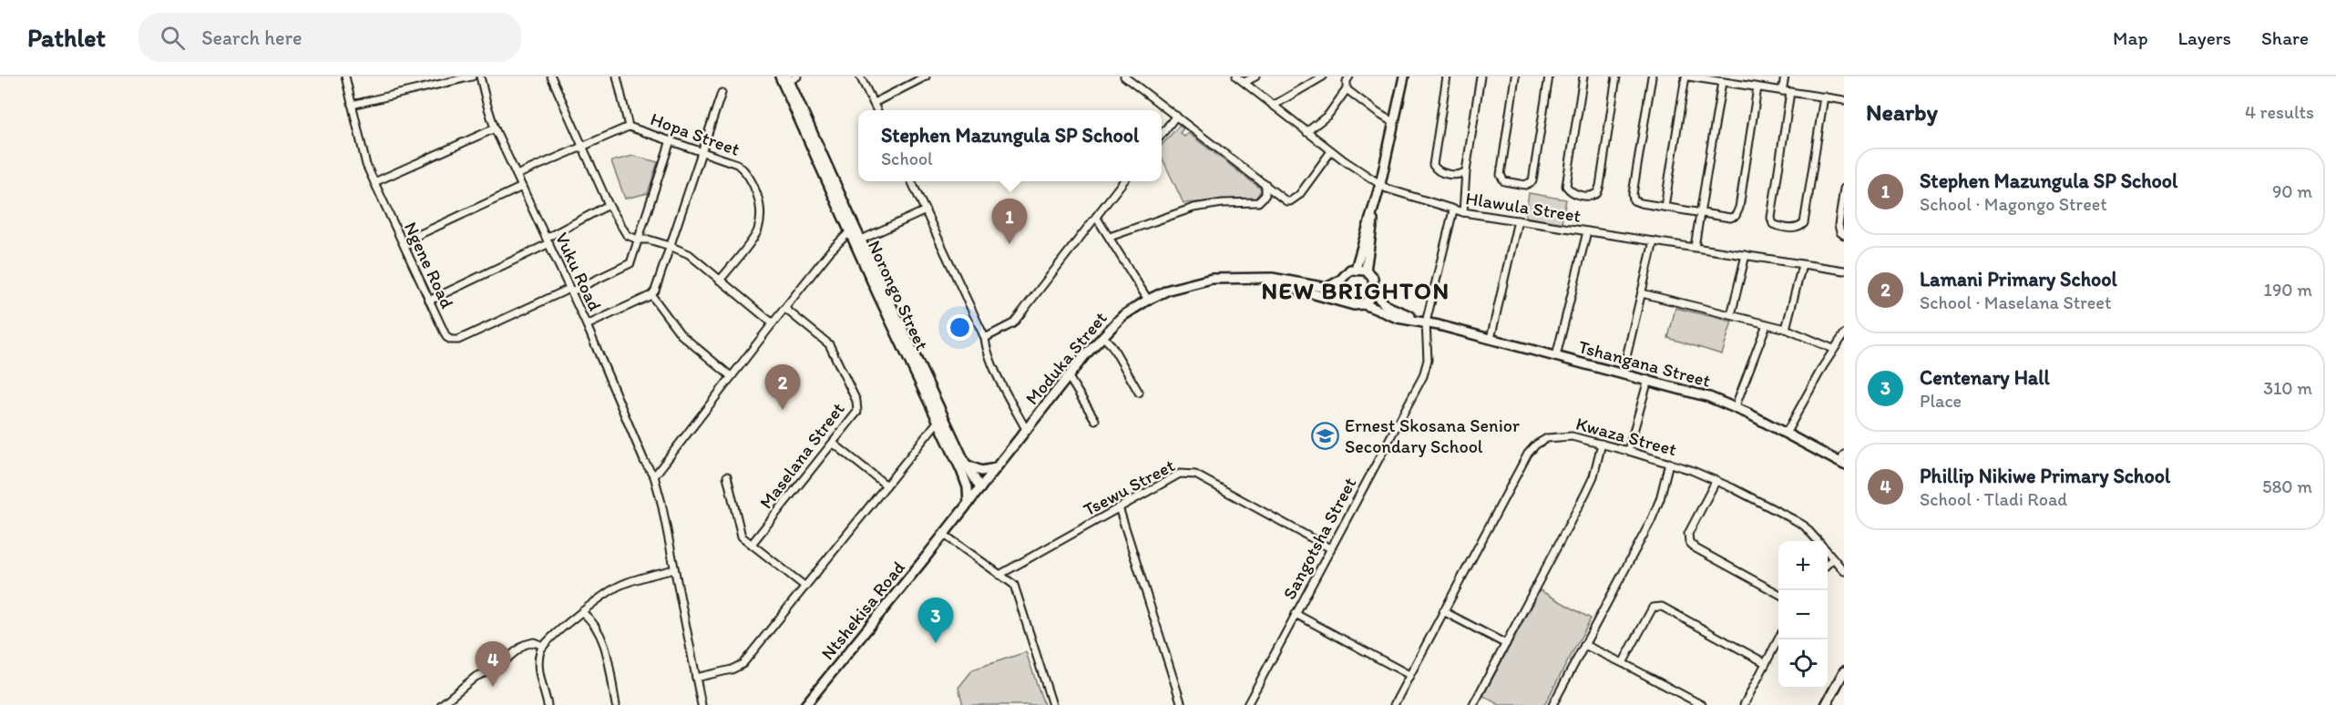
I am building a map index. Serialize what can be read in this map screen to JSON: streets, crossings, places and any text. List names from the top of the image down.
{
  "streets": {
    "street": [
      "Hopa Street",
      "Hlawula Street",
      "Ngene Road",
      "Vuku Road",
      "Norongo Street",
      "Moduka Street",
      "Tshangana Street",
      "Kwaza Street",
      "Maselana Street",
      "Tsewu Street",
      "Sangotsha Street",
      "Ntshekisa Road"
    ]
  },
  "crossings": [
    ["Hopa Street", "Ngene Road"],
    ["Hopa Street", "Vuku Road"],
    ["Hlawula Street", "Sangotsha Street"],
    ["Ngene Road", "Vuku Road"],
    ["Norongo Street", "Moduka Street"],
    ["Moduka Street", "Tshangana Street"],
    ["Moduka Street", "Ntshekisa Road"],
    ["Tshangana Street", "Sangotsha Street"],
    ["Tsewu Street", "Sangotsha Street"]
  ],
  "districts": ["NEW BRIGHTON"],
  "places": {
    "school or university": ["Ernest Skosana Senior Secondary School"]
  },
  "page": {
    "header": "Pathlet",
    "search": "Search here",
    "nav": ["Map", "Layers", "Share"],
    "heading": ["Nearby", "4 results"],
    "popup": ["Stephen Mazungula SP School", "School"],
    "list": [
      {
        "mark": "1",
        "name": "Stephen Mazungula SP School",
        "note": "School · Magongo Street",
        "value": "90 m"
      },
      {
        "mark": "2",
        "name": "Lamani Primary School",
        "note": "School · Maselana Street",
        "value": "190 m"
      },
      {
        "mark": "3",
        "name": "Centenary Hall",
        "note": "Place",
        "value": "310 m"
      },
      {
        "mark": "4",
        "name": "Phillip Nikiwe Primary School",
        "note": "School · Tladi Road",
        "value": "580 m"
      }
    ],
    "pins": [
      "1",
      "2",
      "3",
      "4"
    ],
    "map_buttons": ["+", "−"]
  }
}
